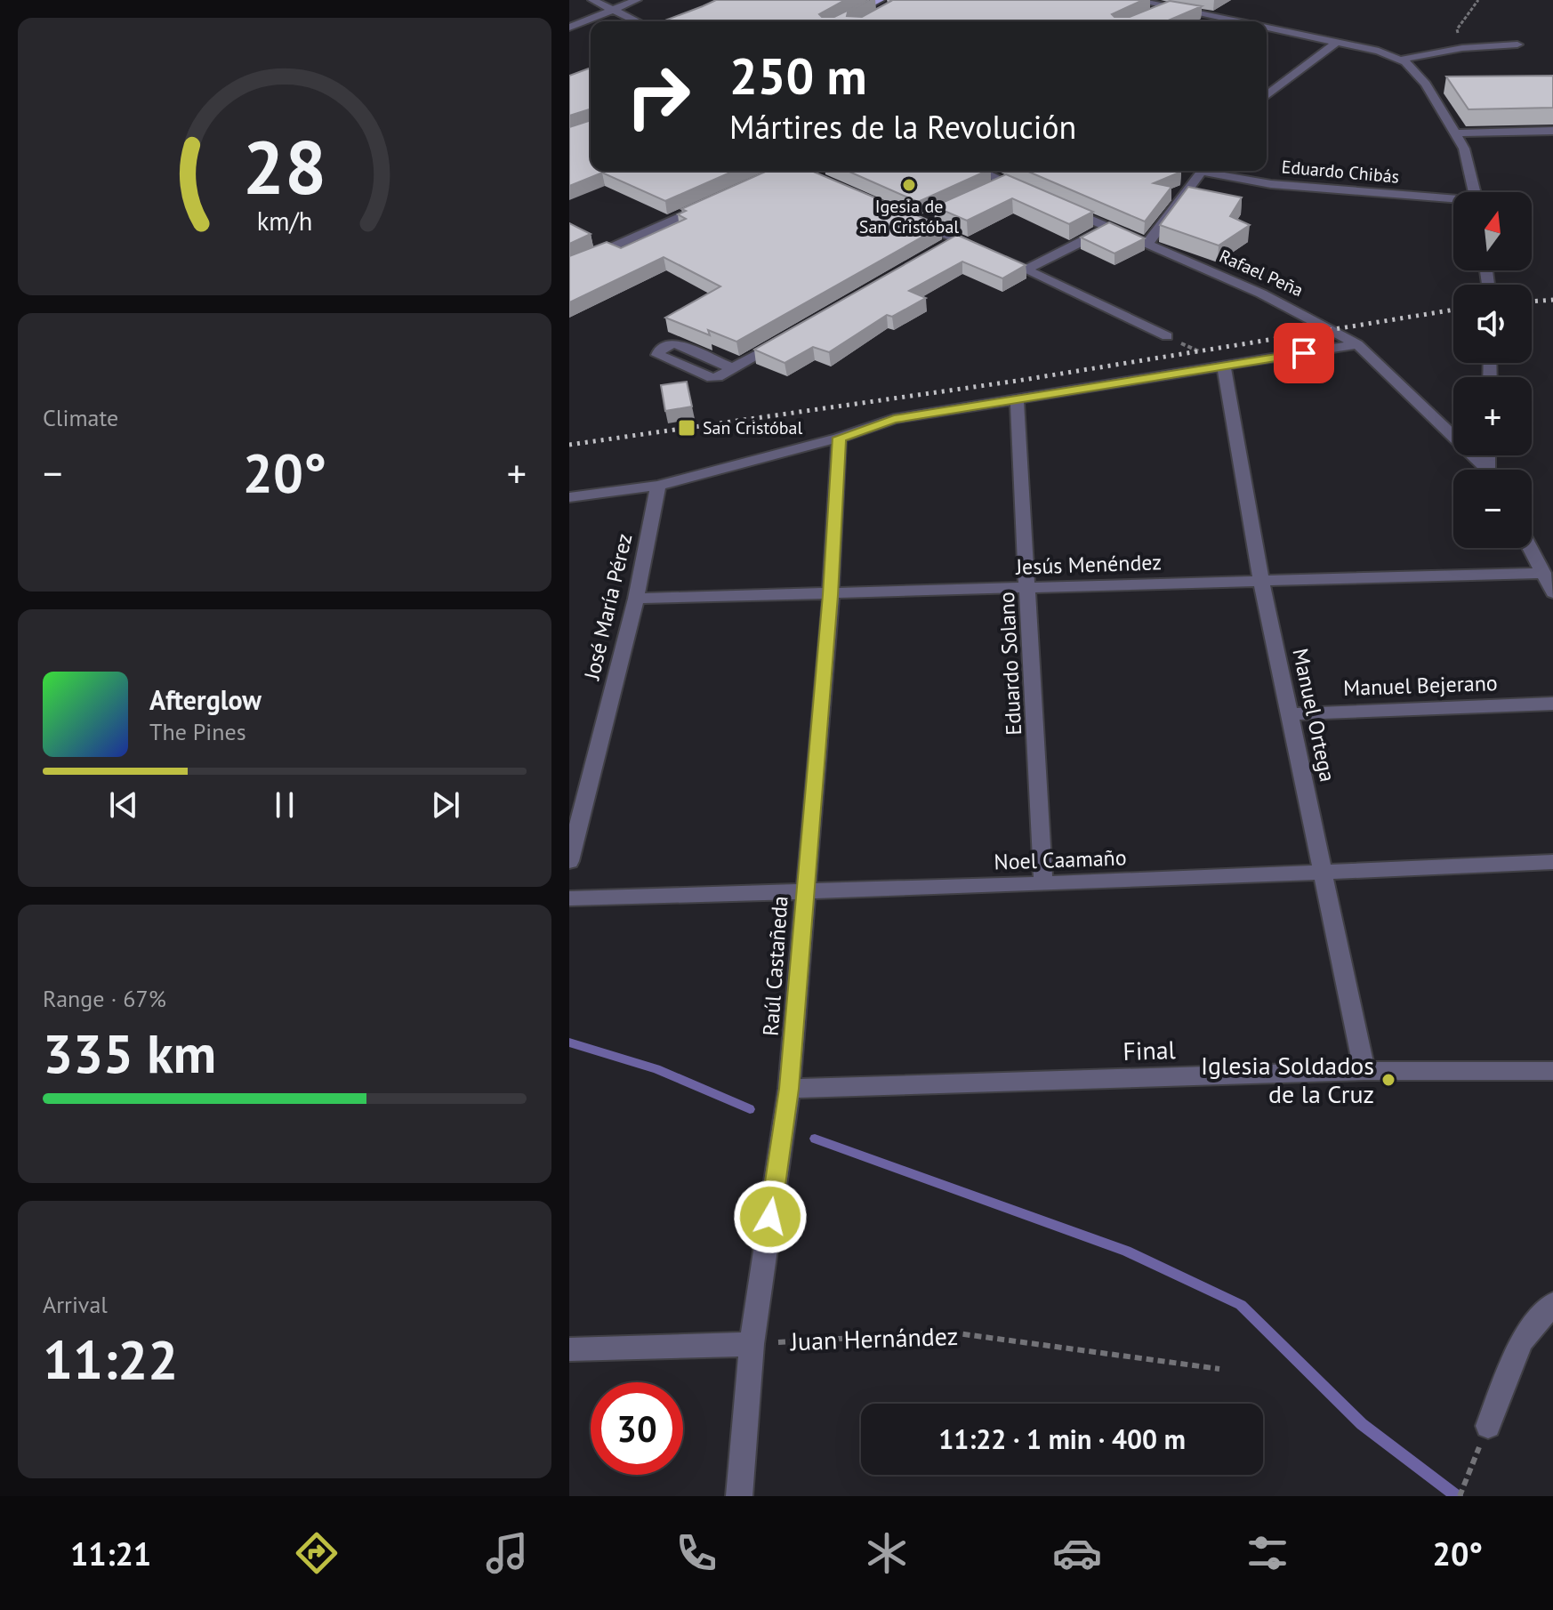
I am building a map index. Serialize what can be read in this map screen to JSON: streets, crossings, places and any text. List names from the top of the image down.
{
  "streets": {
    "street": [
      "Eduardo Chibás",
      "Rafael Peña",
      "Jesús Menéndez",
      "José María Pérez",
      "Eduardo Solano",
      "Manuel Bejerano",
      "Manuel Ortega",
      "Noel Caamaño",
      "Raúl Castañeda",
      "Final"
    ],
    "path": ["Juan Hernández"]
  },
  "crossings": [
    ["Jesús Menéndez", "José María Pérez"],
    ["Jesús Menéndez", "Eduardo Solano"],
    ["Jesús Menéndez", "Manuel Ortega"],
    ["Jesús Menéndez", "Raúl Castañeda"],
    ["Eduardo Solano", "Noel Caamaño"],
    ["Manuel Bejerano", "Manuel Ortega"],
    ["Manuel Ortega", "Noel Caamaño"],
    ["Manuel Ortega", "Final"],
    ["Noel Caamaño", "Raúl Castañeda"],
    ["Raúl Castañeda", "Final"],
    ["Raúl Castañeda", "Juan Hernández"]
  ],
  "places": {
    "other": ["Igesia de San Cristóbal", "Iglesia Soldados de la Cruz"],
    "transit": ["San Cristóbal"]
  },
  "north": "top",
  "page": {
    "turn": ["250 m", "Mártires de la Revolución"],
    "map_buttons": ["+", "−"],
    "tile": [
      "Climate",
      ["Range · 67%", "335 km"],
      ["Arrival", "11:22"]
    ],
    "heat": ["−", "20°", "+"],
    "song": ["Afterglow", "The Pines"],
    "limit": "30",
    "trip": "11:22 · 1 min · 400 m",
    "tabs": ["11:21", "20°"],
    "gauge": ["28", "km/h"]
  }
}
